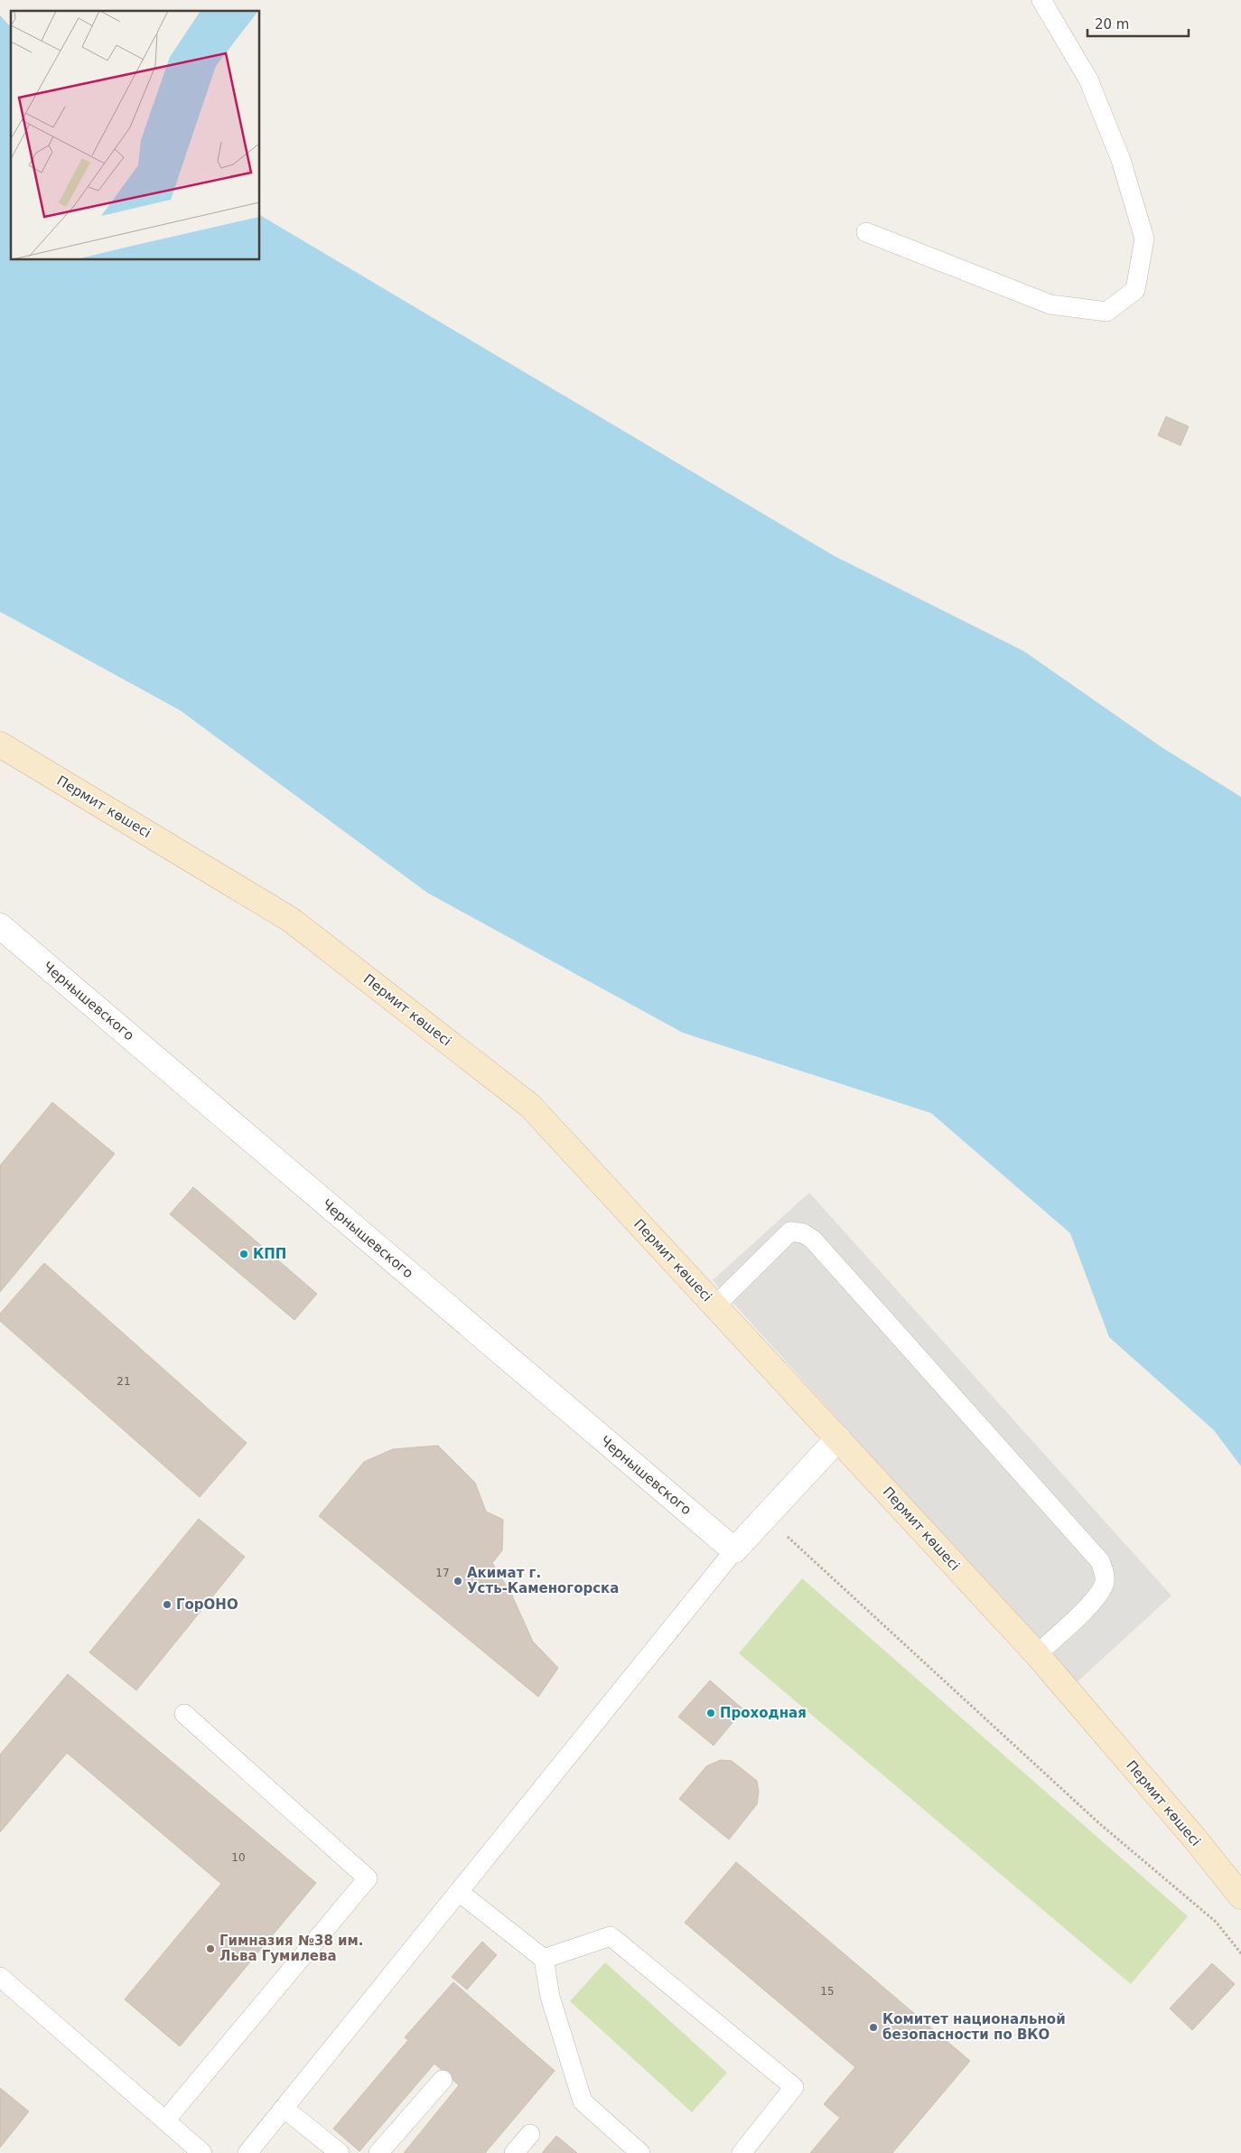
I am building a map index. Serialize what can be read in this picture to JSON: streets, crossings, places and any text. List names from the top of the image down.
{
  "streets": {
    "main road": ["Пермит көшесі"],
    "street": ["Чернышевского"]
  },
  "places": [
    "КПП",
    "Акимат г. Усть-Каменогорска",
    "ГорОНО",
    "Проходная",
    "Гимназия №38 им. Льва Гумилева",
    "Комитет национальной безопасности по ВКО"
  ],
  "house_numbers": [
    "21",
    "17",
    "10",
    "15"
  ],
  "scale_bar": "20 m"
}
